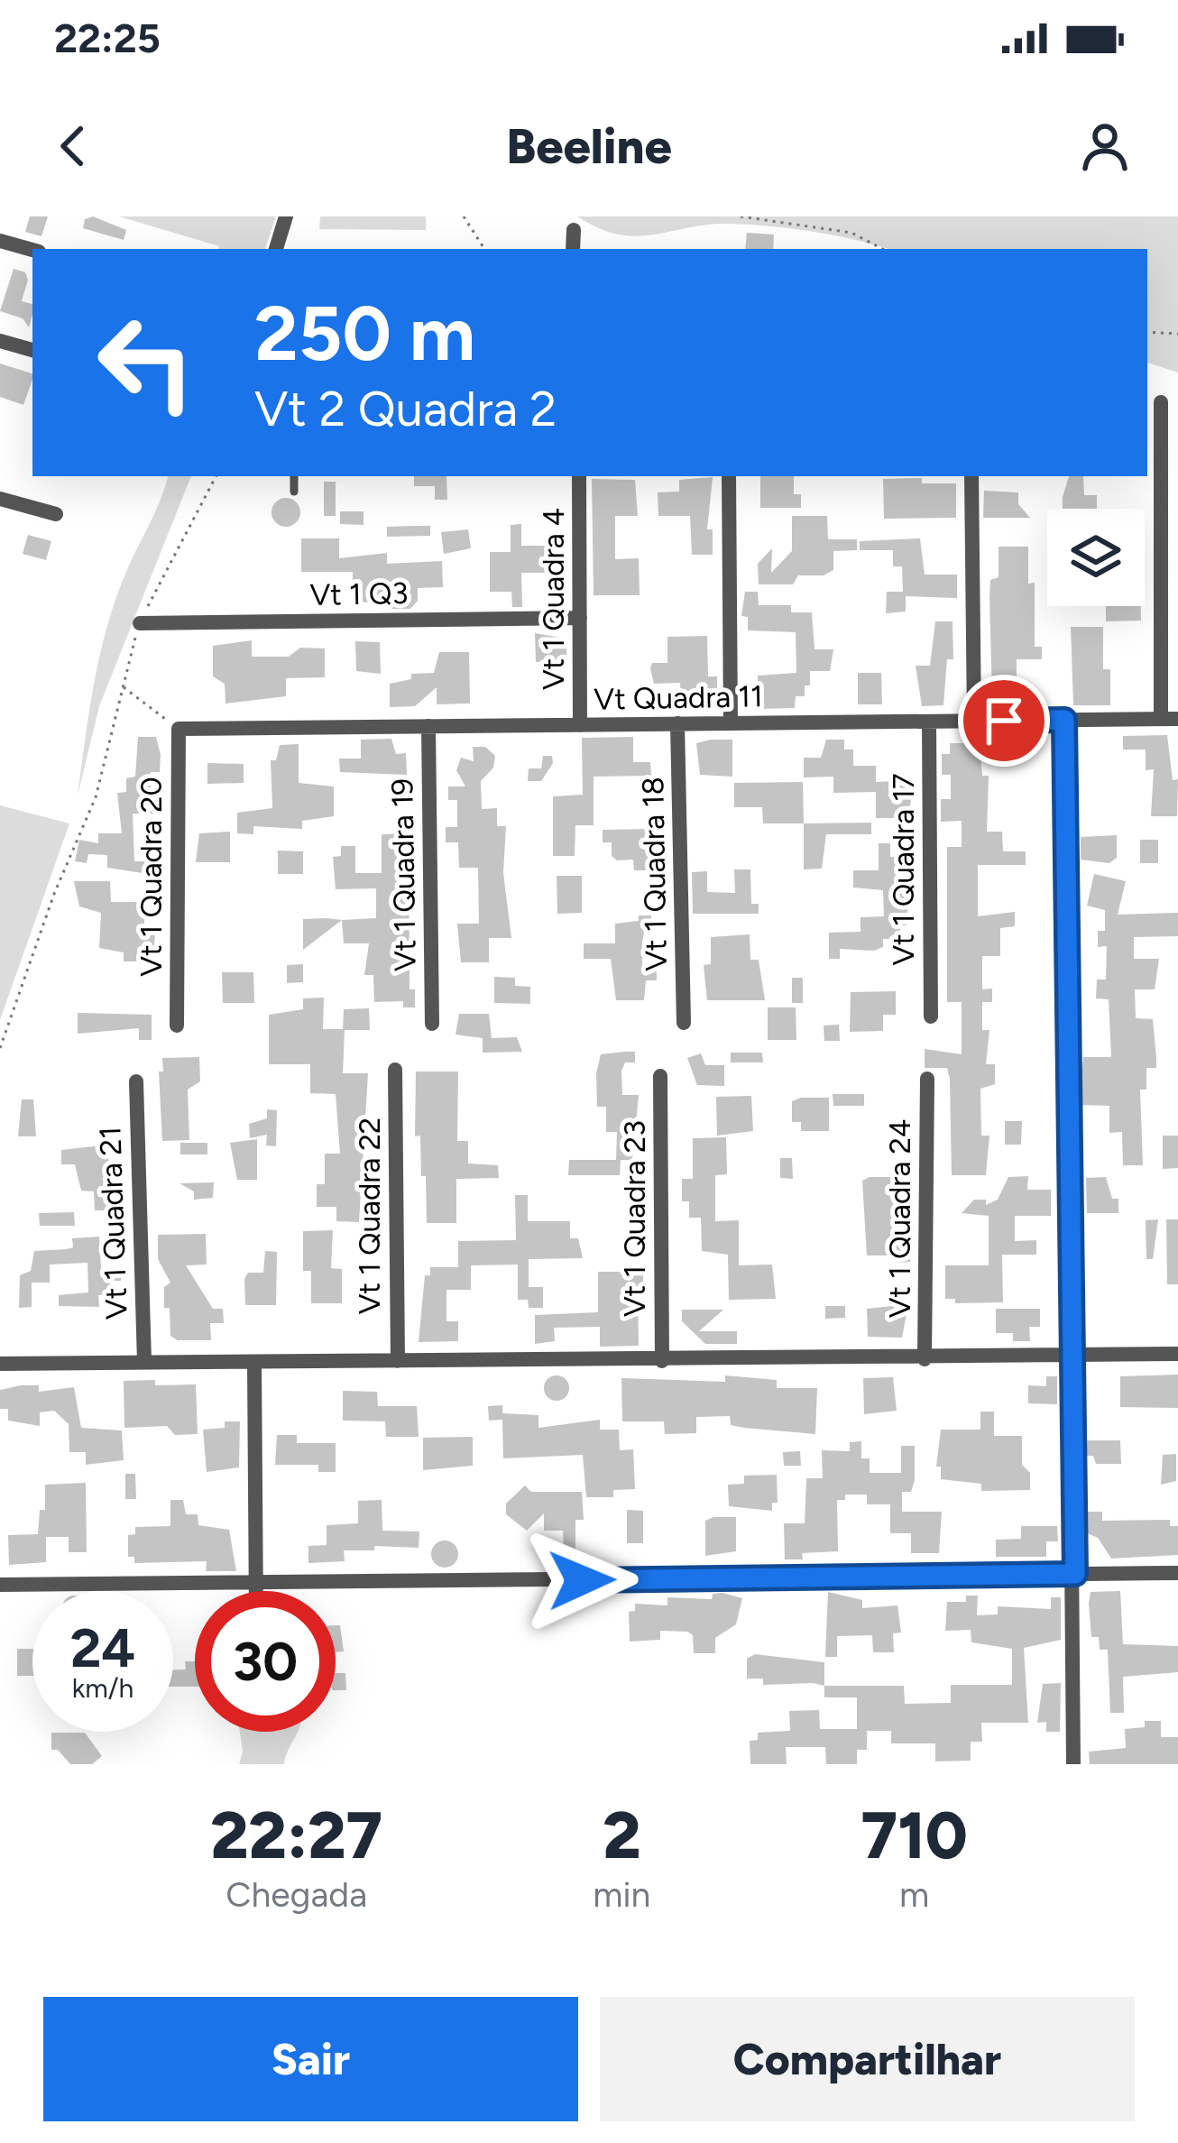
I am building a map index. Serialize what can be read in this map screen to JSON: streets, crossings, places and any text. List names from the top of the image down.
{
  "streets": {
    "street": [
      "Vt 1 Q3",
      "Vt 1 Quadra 4",
      "Vt Quadra 11",
      "Vt 1 Quadra 17",
      "Vt 1 Quadra 18",
      "Vt 1 Quadra 19",
      "Vt 1 Quadra 20",
      "Vt 1 Quadra 22",
      "Vt 1 Quadra 23",
      "Vt 1 Quadra 24",
      "Vt 1 Quadra 21"
    ]
  },
  "crossings": [
    ["Vt 1 Q3", "Vt 1 Quadra 4"],
    ["Vt 1 Quadra 4", "Vt Quadra 11"],
    ["Vt Quadra 11", "Vt 1 Quadra 17"],
    ["Vt Quadra 11", "Vt 1 Quadra 18"],
    ["Vt Quadra 11", "Vt 1 Quadra 19"],
    ["Vt Quadra 11", "Vt 1 Quadra 20"]
  ],
  "page": {
    "status": "22:25",
    "header": "Beeline",
    "turn": ["250 m", "Vt 2 Quadra 2"],
    "speed": "24 km/h",
    "limit": "30",
    "eta": [
      "22:27",
      "Chegada",
      "2",
      "min",
      "710",
      "m"
    ],
    "buttons": ["Sair", "Compartilhar"]
  }
}
